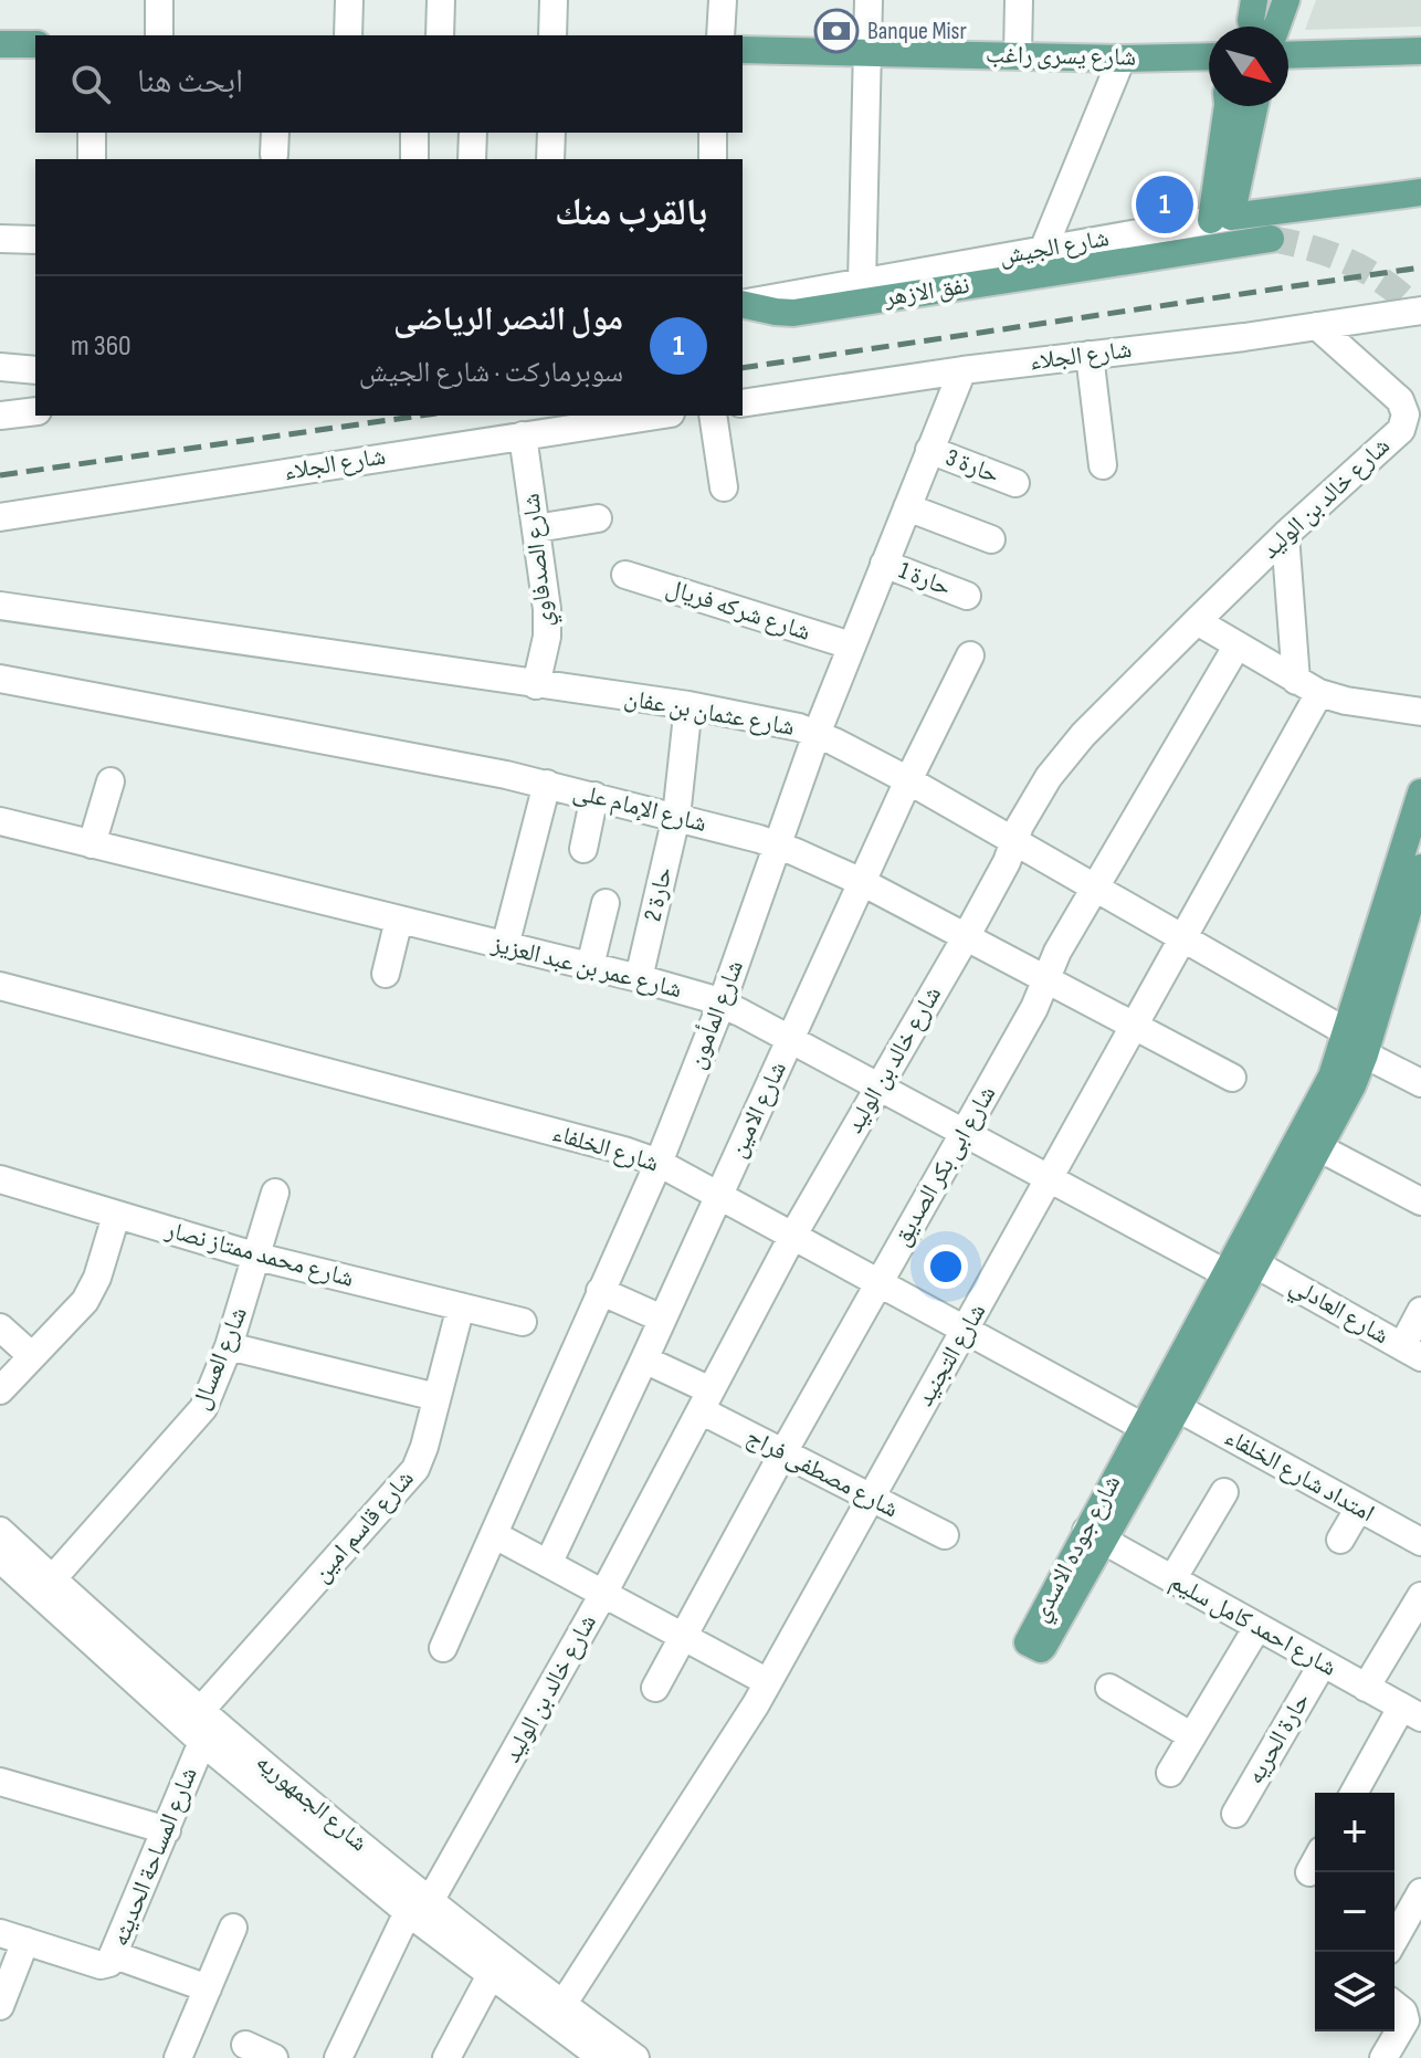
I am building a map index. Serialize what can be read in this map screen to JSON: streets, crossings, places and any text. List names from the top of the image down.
{
  "streets": {
    "main road": [
      "شارع يسرى راغب",
      "شارع الجيش",
      "نفق الازهر",
      "شارع جوده الاسدي"
    ],
    "street": [
      "شارع الجلاء",
      "حارة 3",
      "شارع خالد بن الوليد",
      "شارع الصدفاوي",
      "حارة 1",
      "شارع شركه فريال",
      "شارع عثمان بن عفان",
      "شارع الإمام على",
      "حارة 2",
      "شارع عمر بن عبد العزيز",
      "شارع المأمون",
      "شارع الامين",
      "شارع الخلفاء",
      "شارع ابى بكر الصديق",
      "شارع محمد ممتاز نصار",
      "شارع العادلي",
      "شارع التجنيد",
      "شارع العسال",
      "شارع مصطفى فراج",
      "امتداد شارع الخلفاء",
      "شارع قاسم امين",
      "شارع احمد كامل سليم",
      "حارة الحريه",
      "شارع الجمهوريه",
      "شارع المساحة الحديثه"
    ]
  },
  "crossings": [
    ["شارع الجلاء", "شارع خالد بن الوليد"],
    ["شارع الجلاء", "شارع الصدفاوي"],
    ["شارع الجلاء", "شارع المأمون"],
    ["حارة 3", "شارع المأمون"],
    ["شارع خالد بن الوليد", "شارع عثمان بن عفان"],
    ["شارع خالد بن الوليد", "شارع الإمام على"],
    ["شارع خالد بن الوليد", "شارع عمر بن عبد العزيز"],
    ["شارع خالد بن الوليد", "شارع الخلفاء"],
    ["شارع خالد بن الوليد", "شارع مصطفى فراج"],
    ["شارع خالد بن الوليد", "شارع الجمهوريه"],
    ["شارع الصدفاوي", "شارع عثمان بن عفان"],
    ["حارة 1", "شارع المأمون"],
    ["شارع شركه فريال", "شارع المأمون"],
    ["شارع عثمان بن عفان", "حارة 2"],
    ["شارع عثمان بن عفان", "شارع المأمون"],
    ["شارع عثمان بن عفان", "شارع الامين"],
    ["شارع عثمان بن عفان", "شارع ابى بكر الصديق"],
    ["شارع عثمان بن عفان", "شارع التجنيد"],
    ["شارع عثمان بن عفان", "شارع جوده الاسدي"],
    ["شارع الإمام على", "حارة 2"],
    ["شارع الإمام على", "شارع المأمون"],
    ["شارع الإمام على", "شارع الامين"],
    ["شارع الإمام على", "شارع ابى بكر الصديق"],
    ["شارع الإمام على", "شارع التجنيد"],
    ["حارة 2", "شارع عمر بن عبد العزيز"],
    ["شارع عمر بن عبد العزيز", "شارع المأمون"],
    ["شارع عمر بن عبد العزيز", "شارع الامين"],
    ["شارع عمر بن عبد العزيز", "شارع ابى بكر الصديق"],
    ["شارع عمر بن عبد العزيز", "شارع التجنيد"],
    ["شارع عمر بن عبد العزيز", "شارع جوده الاسدي"],
    ["شارع المأمون", "شارع الخلفاء"],
    ["شارع الامين", "شارع الخلفاء"],
    ["شارع الامين", "شارع مصطفى فراج"],
    ["شارع الخلفاء", "شارع ابى بكر الصديق"],
    ["شارع الخلفاء", "شارع التجنيد"],
    ["شارع الخلفاء", "شارع جوده الاسدي"],
    ["شارع ابى بكر الصديق", "شارع مصطفى فراج"],
    ["شارع محمد ممتاز نصار", "شارع العسال"],
    ["شارع محمد ممتاز نصار", "شارع قاسم امين"],
    ["شارع العادلي", "شارع جوده الاسدي"],
    ["شارع التجنيد", "شارع مصطفى فراج"],
    ["شارع التجنيد", "شارع الجمهوريه"],
    ["شارع العسال", "شارع الجمهوريه"],
    ["امتداد شارع الخلفاء", "شارع جوده الاسدي"],
    ["شارع قاسم امين", "شارع الجمهوريه"],
    ["شارع جوده الاسدي", "شارع احمد كامل سليم"],
    ["شارع احمد كامل سليم", "حارة الحريه"],
    ["شارع الجمهوريه", "شارع المساحة الحديثه"]
  ],
  "places": {
    "bank": ["Banque Misr"]
  },
  "north": "bottom right",
  "page": {
    "search": "ابحث هنا",
    "heading": "بالقرب منك",
    "pins": "1",
    "list": [
      {
        "mark": "1",
        "name": "مول النصر الرياضى",
        "note": "سوبرماركت · شارع الجيش",
        "value": "360 m"
      }
    ],
    "map_buttons": ["+", "−"]
  }
}
